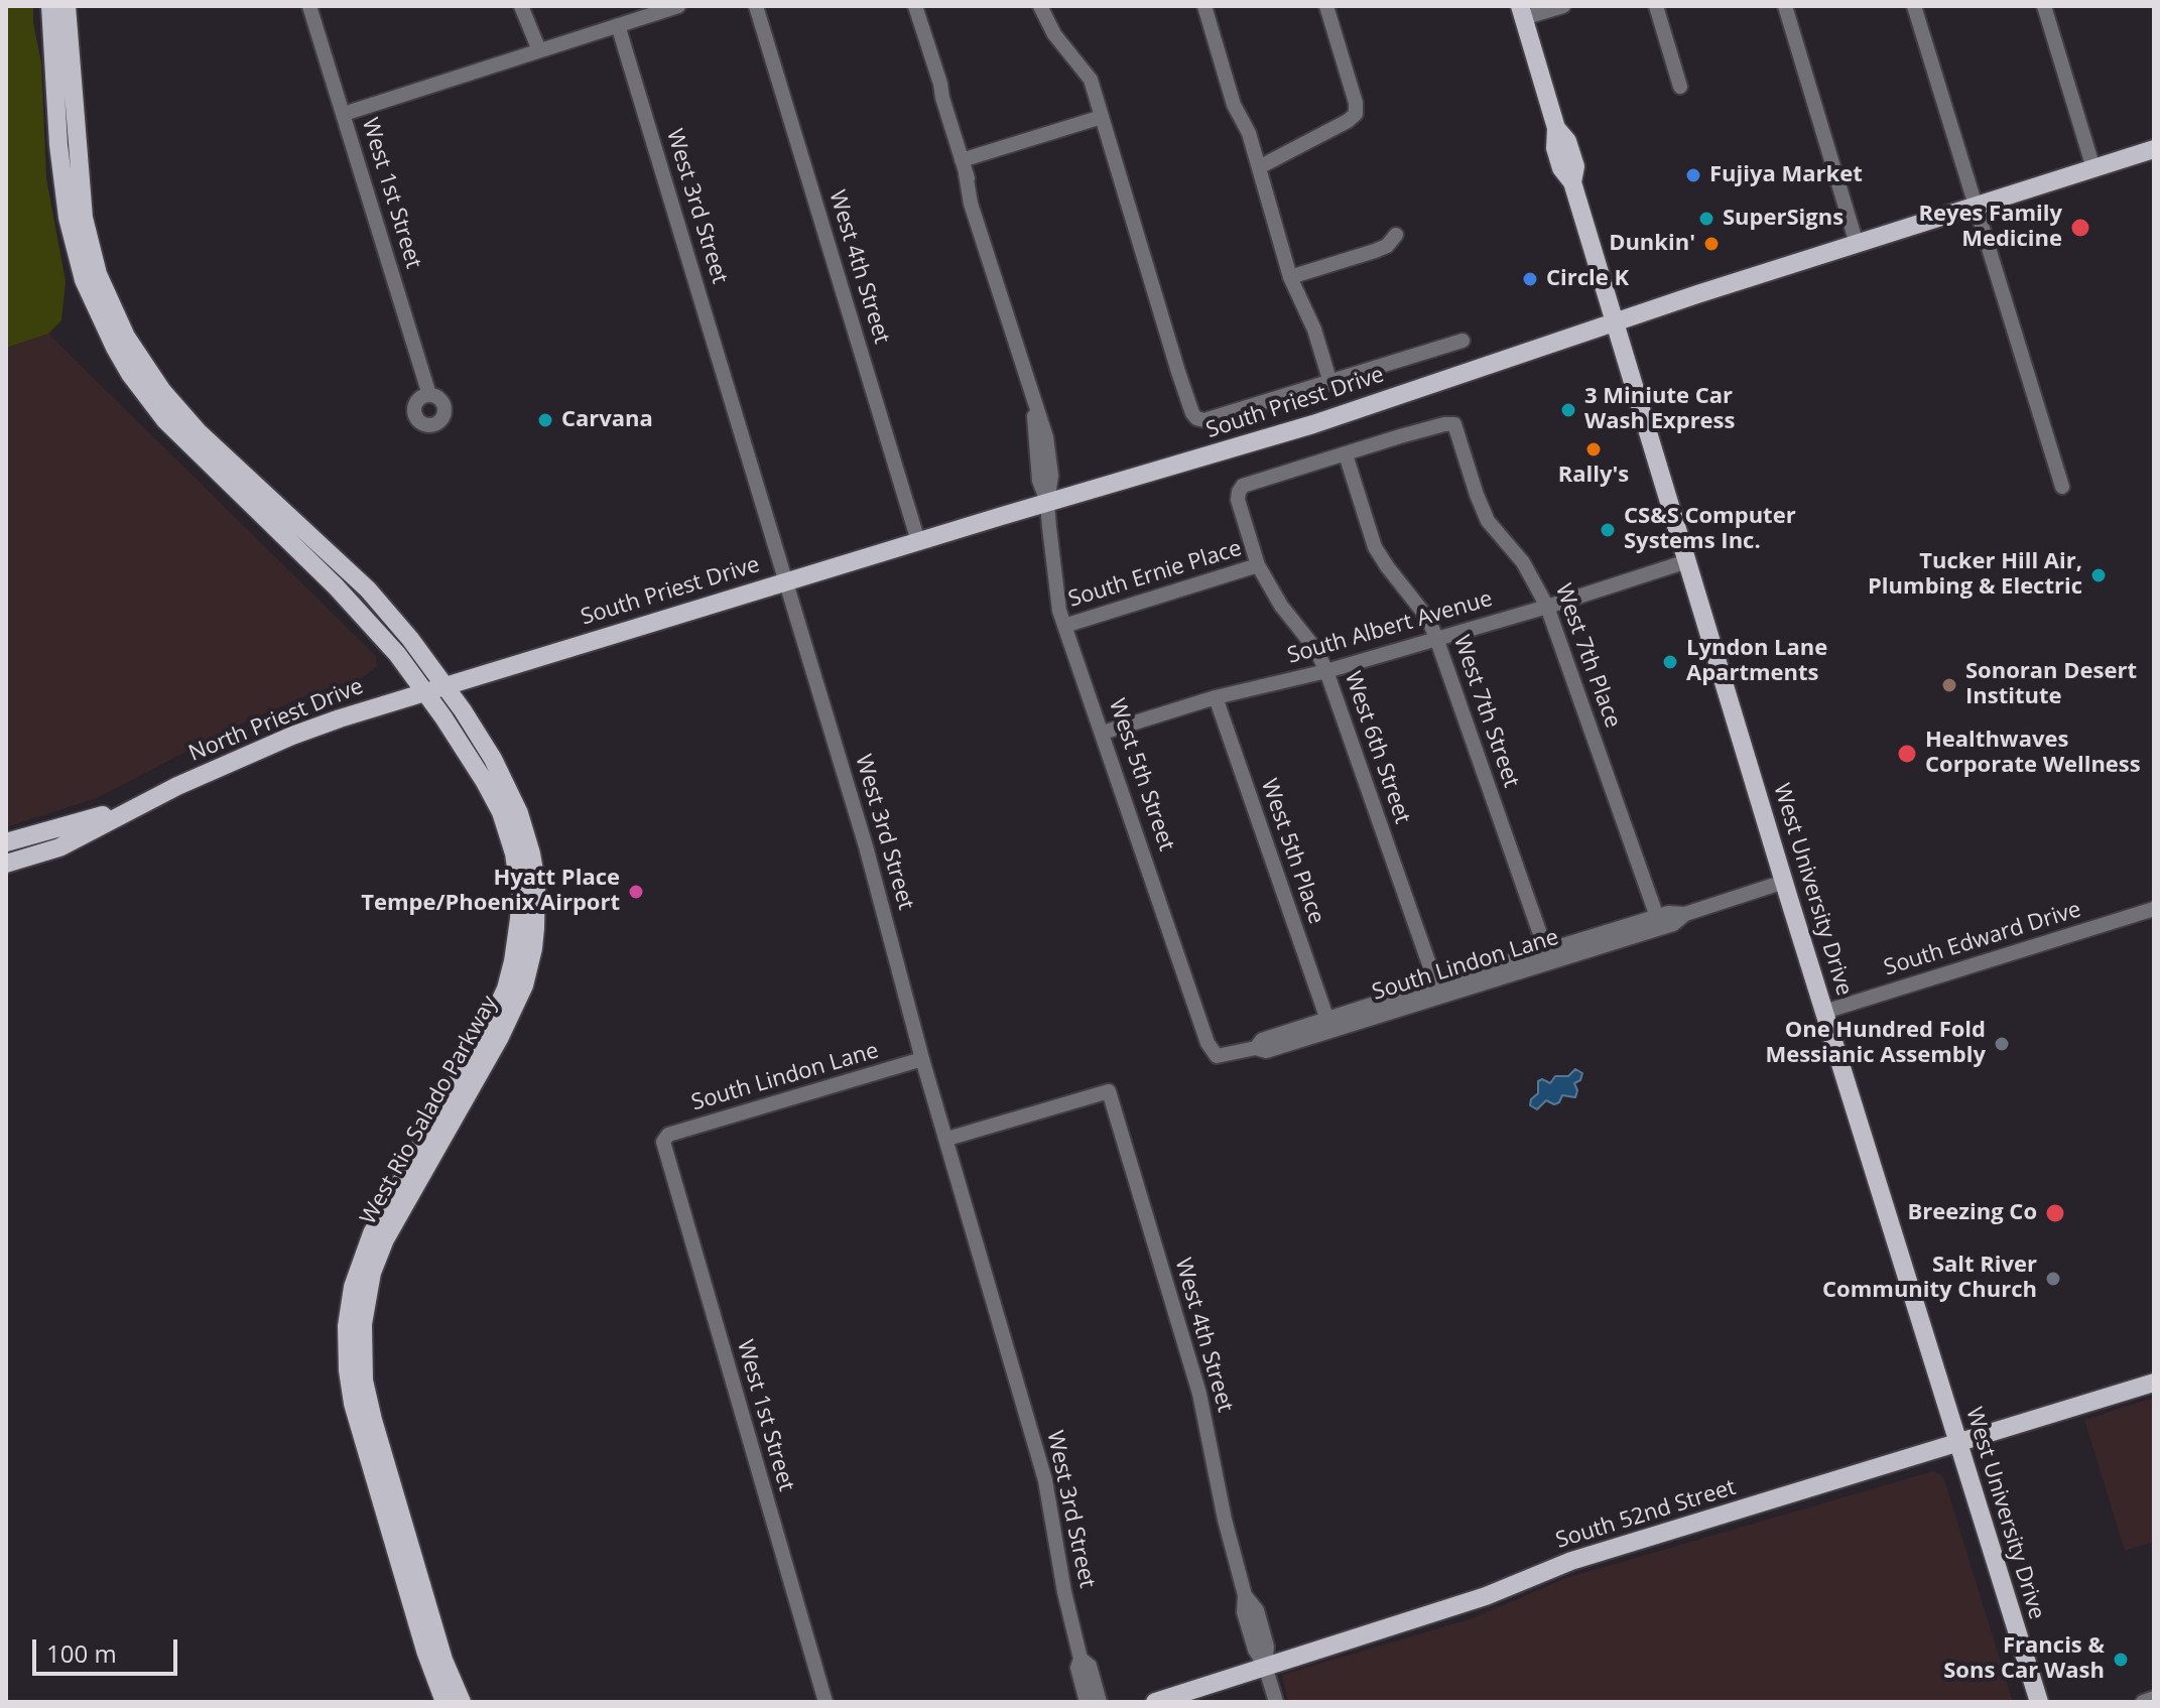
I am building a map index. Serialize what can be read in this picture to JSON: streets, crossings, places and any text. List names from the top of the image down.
{
  "streets": {
    "main road": [
      "South Priest Drive",
      "North Priest Drive",
      "West University Drive",
      "West Rio Salado Parkway",
      "South 52nd Street"
    ],
    "street": [
      "West 1st Street",
      "West 3rd Street",
      "West 4th Street",
      "South Ernie Place",
      "South Albert Avenue",
      "West 7th Place",
      "West 7th Street",
      "West 6th Street",
      "West 5th Street",
      "West 5th Place",
      "South Edward Drive",
      "South Lindon Lane"
    ]
  },
  "crossings": [
    ["West 1st Street", "South Lindon Lane"],
    ["West 3rd Street", "West 4th Street"],
    ["West 3rd Street", "South Priest Drive"],
    ["West 3rd Street", "South Lindon Lane"],
    ["West 4th Street", "South Priest Drive"],
    ["West 4th Street", "South 52nd Street"],
    ["South Priest Drive", "North Priest Drive"],
    ["South Priest Drive", "West 5th Street"],
    ["South Priest Drive", "West University Drive"],
    ["South Priest Drive", "West Rio Salado Parkway"],
    ["South Ernie Place", "West 6th Street"],
    ["South Ernie Place", "West 5th Street"],
    ["South Albert Avenue", "West 7th Place"],
    ["South Albert Avenue", "West 7th Street"],
    ["South Albert Avenue", "West 6th Street"],
    ["South Albert Avenue", "West 5th Street"],
    ["South Albert Avenue", "West 5th Place"],
    ["South Albert Avenue", "West University Drive"],
    ["West 7th Place", "West 7th Street"],
    ["West 7th Place", "West 6th Street"],
    ["West 7th Place", "South Lindon Lane"],
    ["West 7th Street", "West 6th Street"],
    ["West 7th Street", "South Lindon Lane"],
    ["North Priest Drive", "West Rio Salado Parkway"],
    ["West 6th Street", "South Lindon Lane"],
    ["West 5th Street", "South Lindon Lane"],
    ["West 5th Place", "South Lindon Lane"],
    ["West University Drive", "South Edward Drive"],
    ["West University Drive", "South Lindon Lane"],
    ["West University Drive", "South 52nd Street"]
  ],
  "places": [
    "Fujiya Market",
    "SuperSigns",
    "Reyes Family Medicine",
    "Dunkin'",
    "Circle K",
    "3 Miniute Car Wash Express",
    "Carvana",
    "Rally's",
    "CS&S Computer Systems Inc.",
    "Tucker Hill Air, Plumbing & Electric",
    "Lyndon Lane Apartments",
    "Sonoran Desert Institute",
    "Healthwaves Corporate Wellness",
    "Hyatt Place Tempe/Phoenix Airport",
    "One Hundred Fold Messianic Assembly",
    "Breezing Co",
    "Salt River Community Church",
    "Francis & Sons Car Wash"
  ],
  "scale_bar": "100 m"
}
